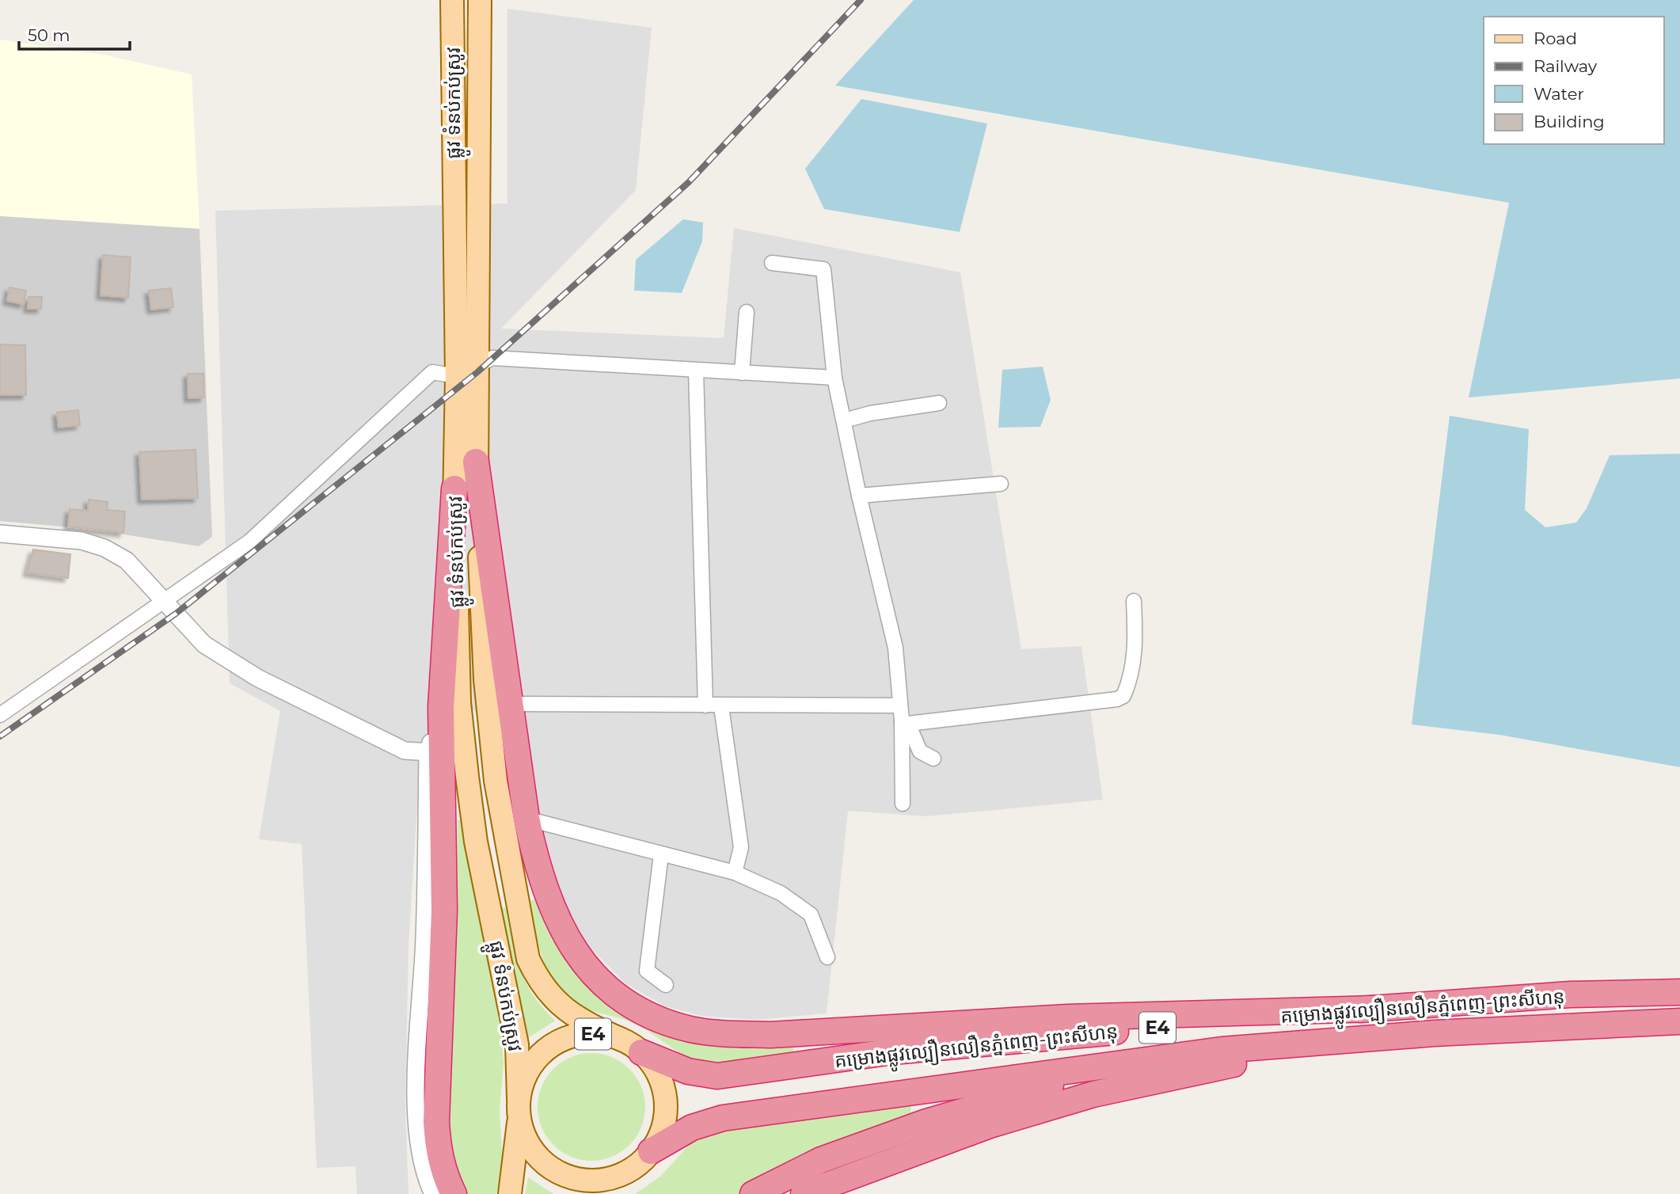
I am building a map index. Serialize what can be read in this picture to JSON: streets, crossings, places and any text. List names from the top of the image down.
{
  "streets": {
    "highway": ["គម្រោងផ្លូវល្បឿនលឿនភ្នំពេញ-ព្រះសីហនុ", "E4"],
    "main road": ["ផ្លូវ ទំនប់កប់ស្រូវ"]
  },
  "crossings": [
    ["ផ្លូវ ទំនប់កប់ស្រូវ", "គម្រោងផ្លូវល្បឿនលឿនភ្នំពេញ-ព្រះសីហនុ"],
    ["ផ្លូវ ទំនប់កប់ស្រូវ", "E4"],
    ["គម្រោងផ្លូវល្បឿនលឿនភ្នំពេញ-ព្រះសីហនុ", "E4"]
  ],
  "legend": [
    "Road",
    "Railway",
    "Water",
    "Building"
  ],
  "scale_bar": "50 m"
}
